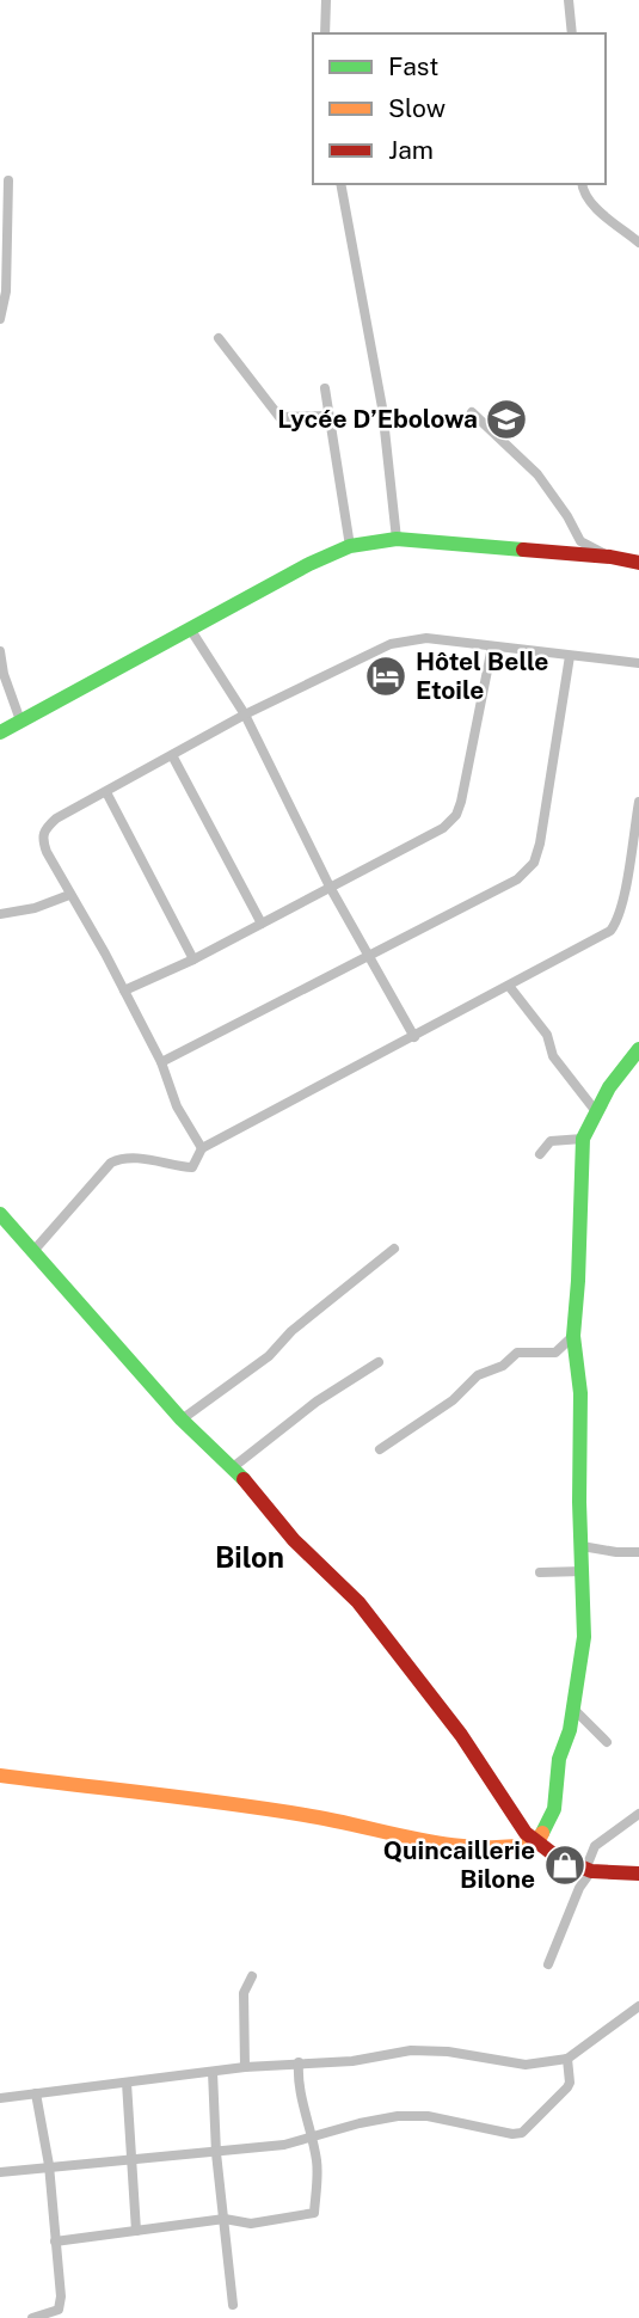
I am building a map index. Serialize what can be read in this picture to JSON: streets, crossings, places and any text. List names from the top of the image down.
{
  "districts": ["Bilon"],
  "places": {
    "school or university": ["Lycée D’Ebolowa"],
    "hotel": ["Hôtel Belle Etoile"],
    "shop": ["Quincaillerie Bilone"]
  },
  "legend": ["Fast", "Slow", "Jam"]
}
